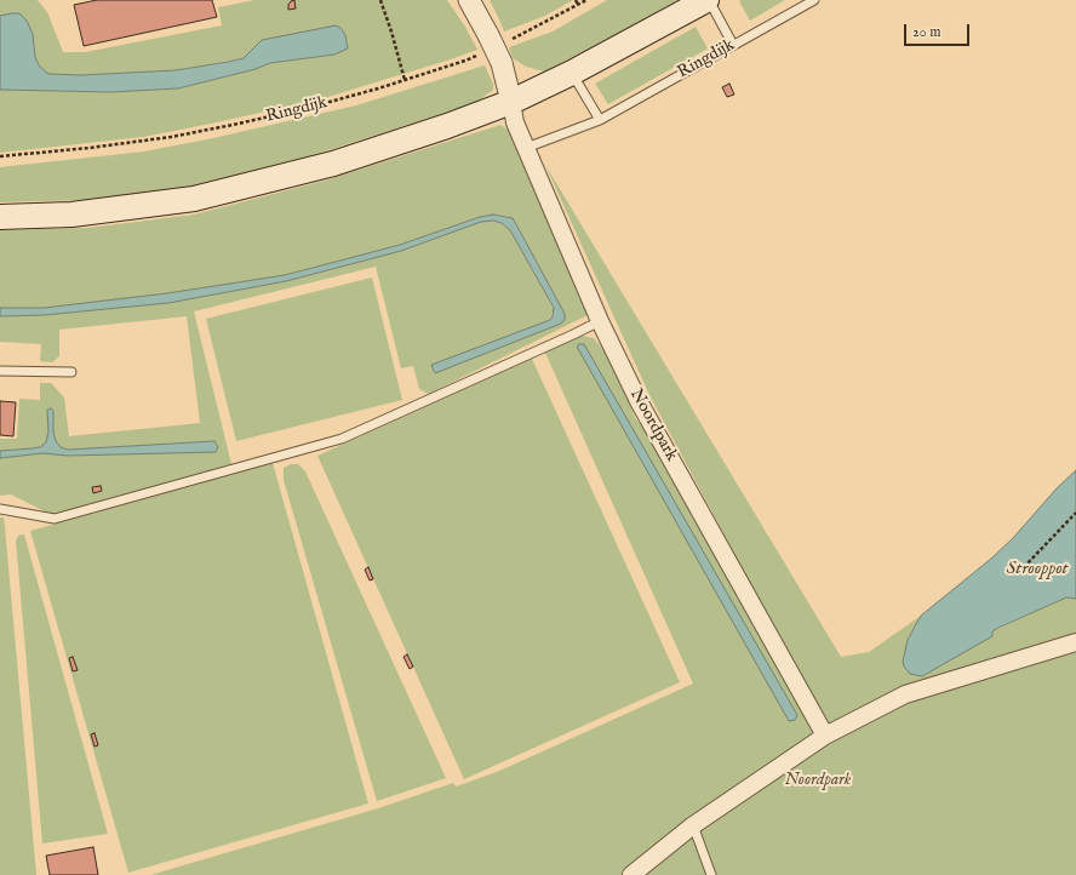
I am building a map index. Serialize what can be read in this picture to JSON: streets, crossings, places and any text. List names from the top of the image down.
{
  "streets": {
    "street": ["Noordpark"],
    "lane": ["Ringdijk"]
  },
  "crossings": [
    ["Ringdijk", "Noordpark"]
  ],
  "water": ["Strooppot"],
  "parks": ["Noordpark"],
  "scale_bar": "20 m"
}
